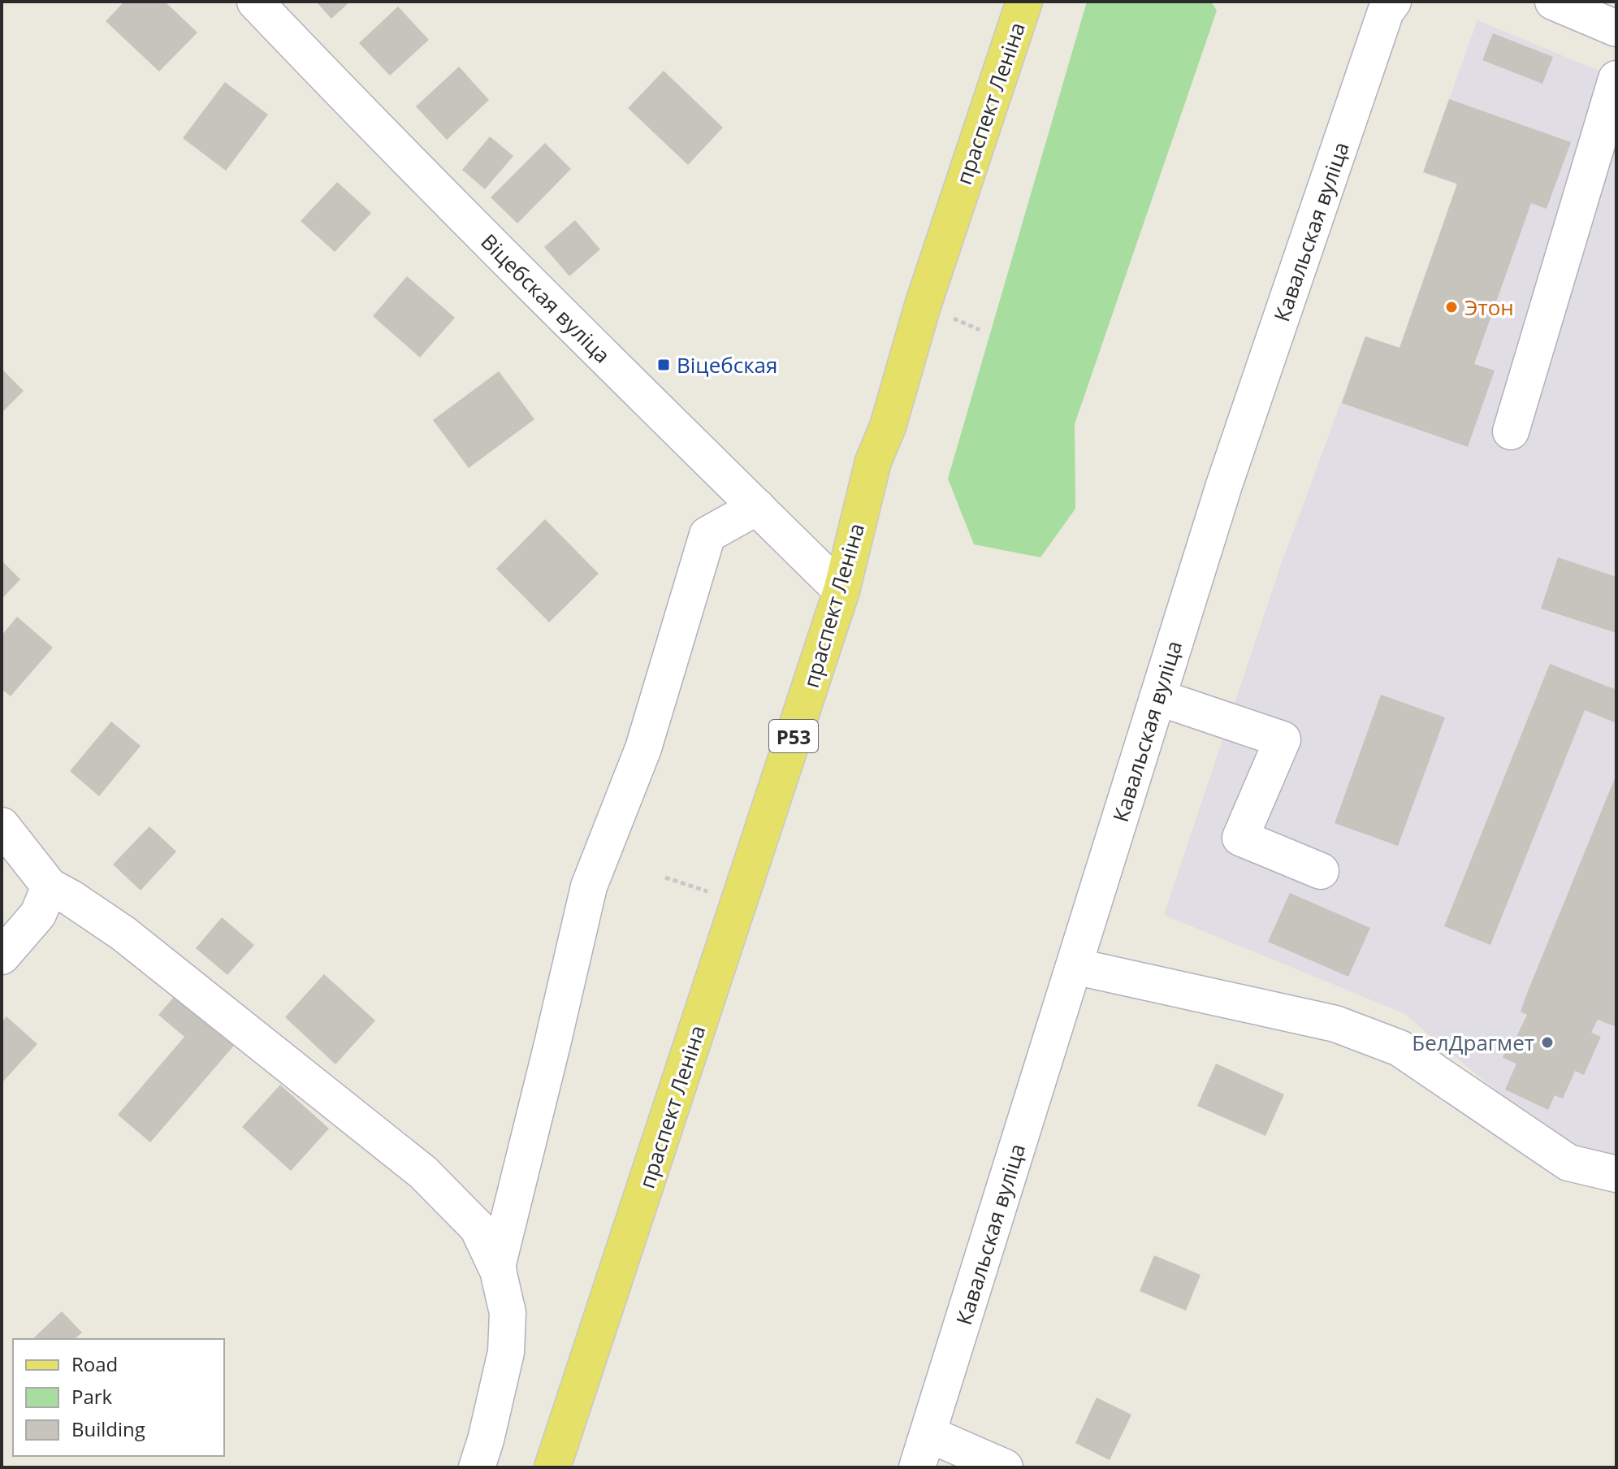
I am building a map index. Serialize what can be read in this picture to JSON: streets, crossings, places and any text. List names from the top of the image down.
{
  "streets": {
    "main road": ["праспект Леніна", "Р53"],
    "street": ["Кавальская вуліца", "Віцебская вуліца"]
  },
  "crossings": [
    ["праспект Леніна", "Віцебская вуліца"]
  ],
  "places": {
    "other": ["Этон", "БелДрагмет"],
    "transit": ["Віцебская"]
  },
  "legend": ["Road", "Park", "Building"]
}
